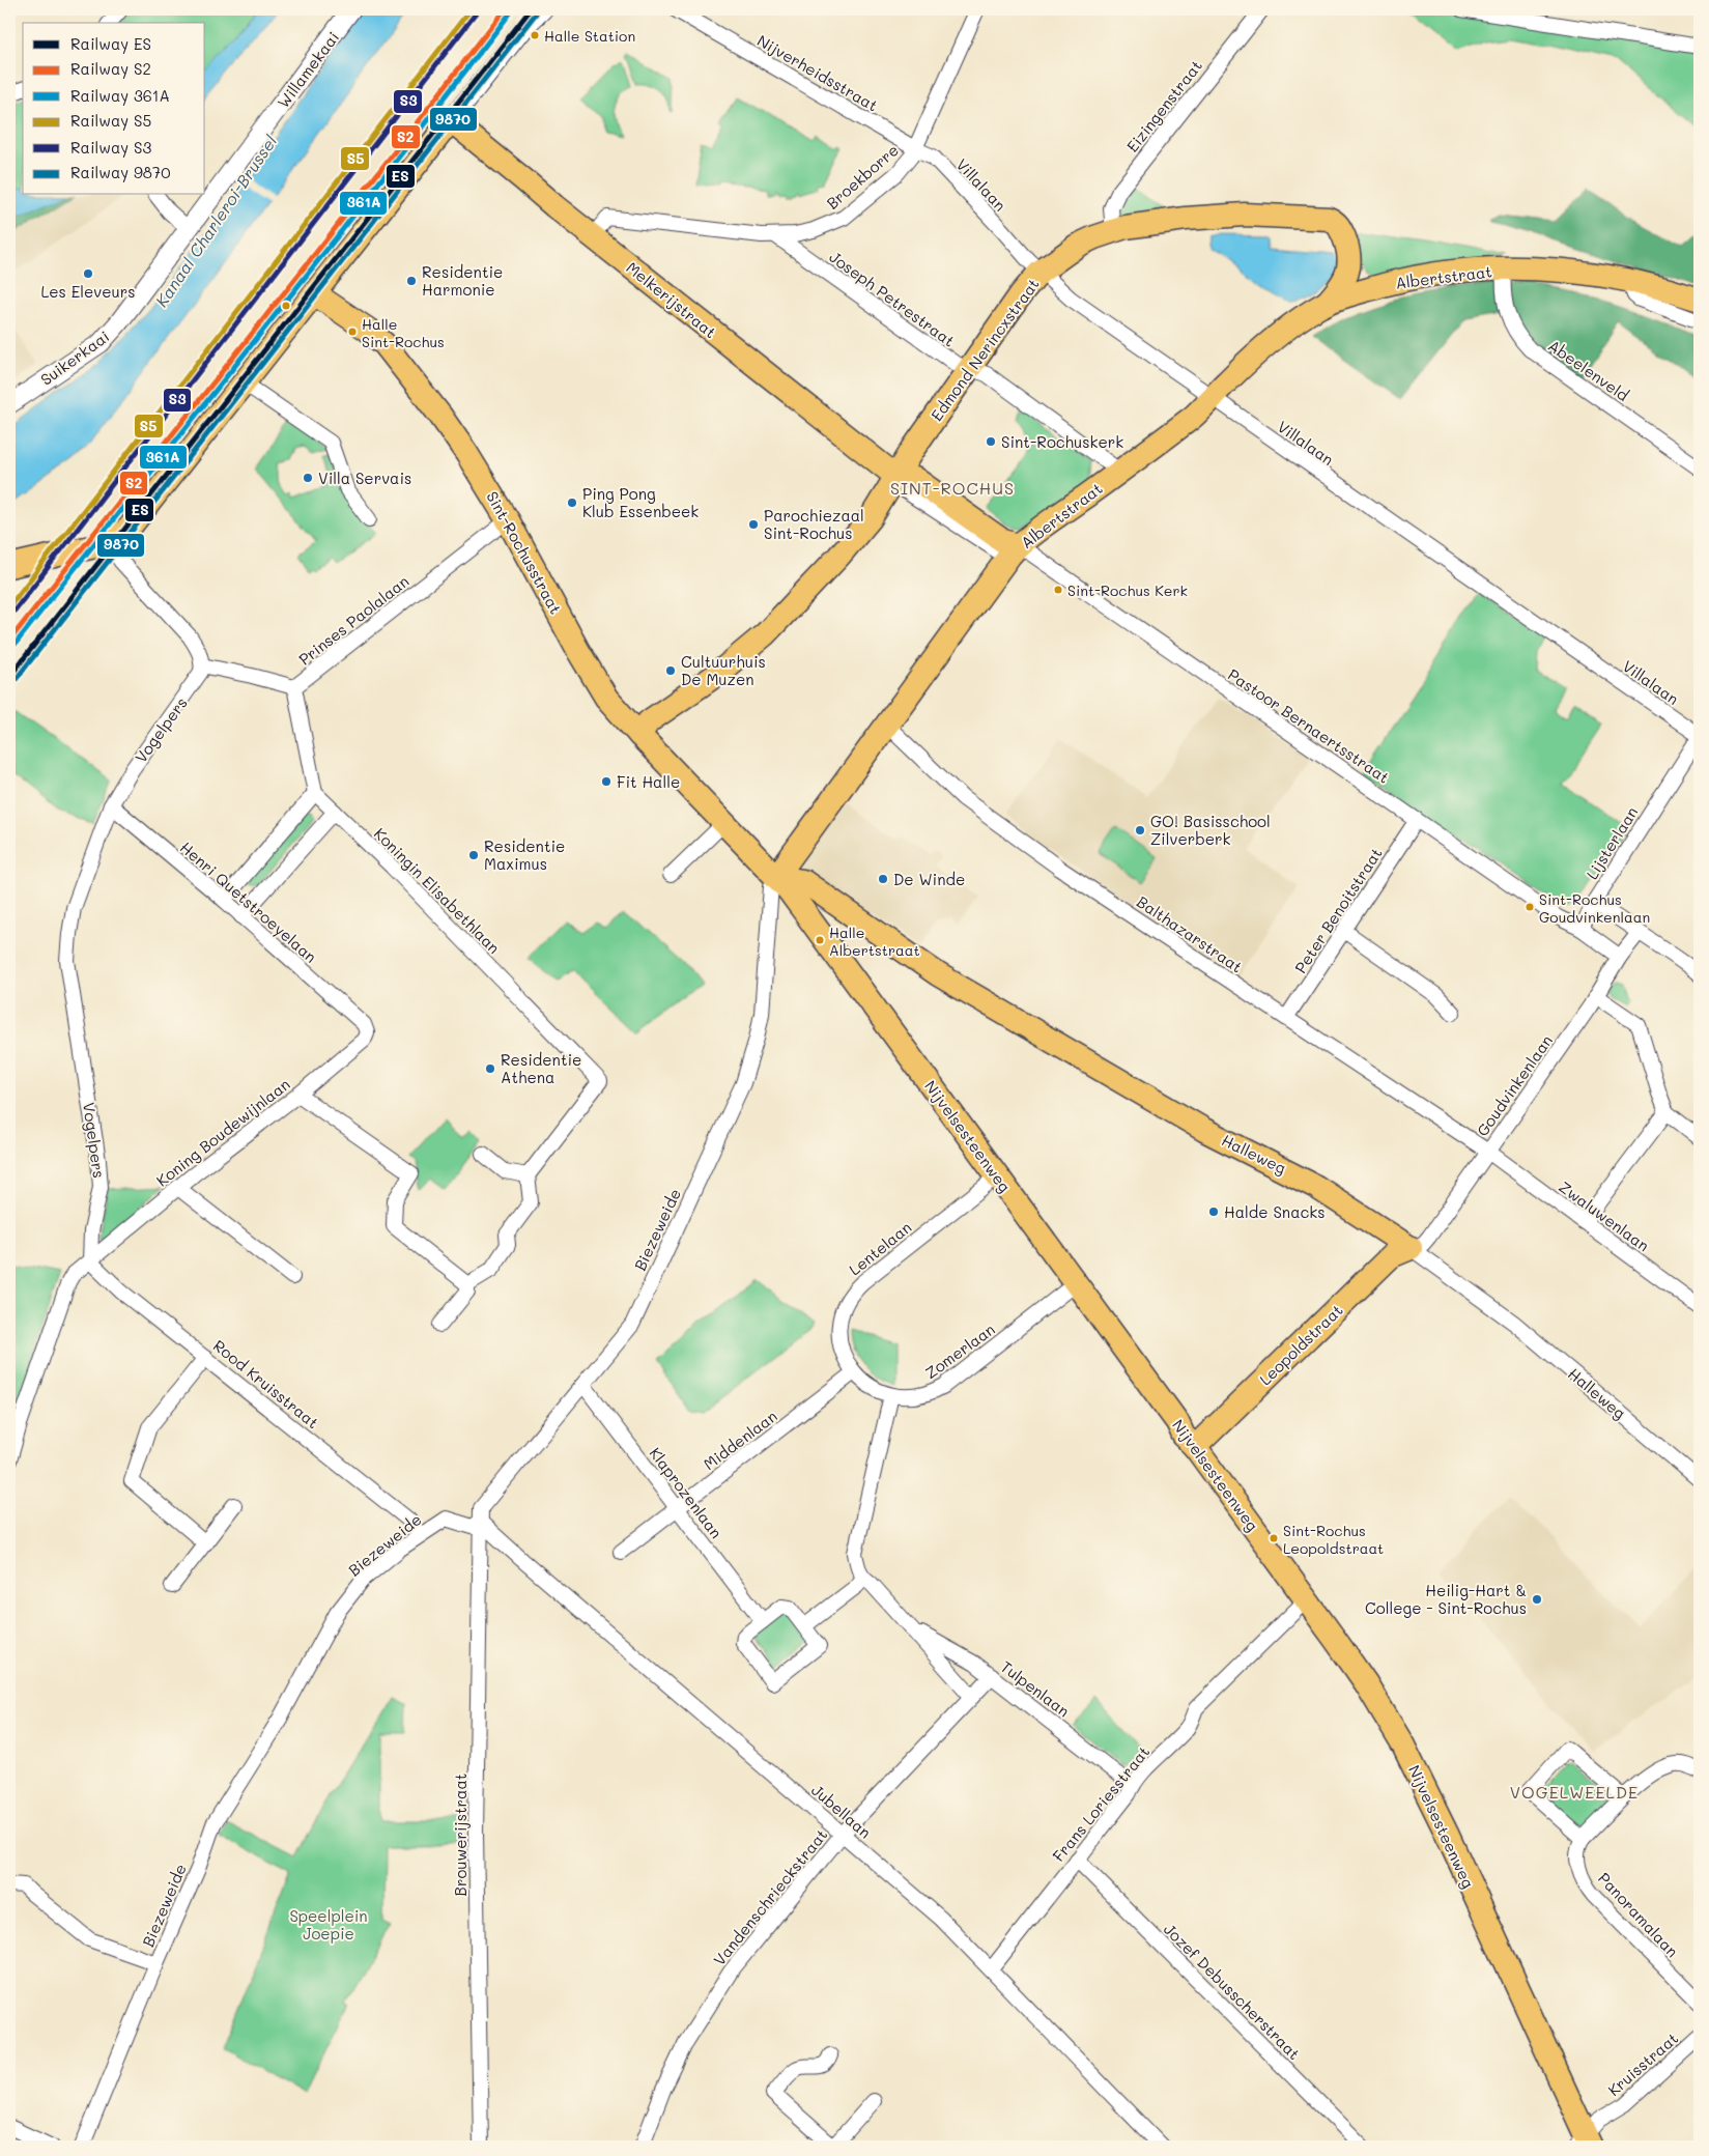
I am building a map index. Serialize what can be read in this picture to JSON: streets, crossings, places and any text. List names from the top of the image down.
{
  "streets": {
    "main road": [
      "Albertstraat",
      "Melkerijstraat",
      "Edmond Nerincxstraat",
      "Sint-Rochusstraat",
      "Nijvelsesteenweg",
      "Halleweg",
      "Leopoldstraat"
    ],
    "street": [
      "Willamekaai",
      "Nijverheidsstraat",
      "Eizingenstraat",
      "Broekborre",
      "Villalaan",
      "Joseph Petrestraat",
      "Suikerkaai",
      "Abeelenveld",
      "Prinses Paolalaan",
      "Pastoor Bernaertsstraat",
      "Vogelpers",
      "Lijsterlaan",
      "Koningin Elisabethlaan",
      "Henri Quetstroeyelaan",
      "Peter Benoitstraat",
      "Balthazarstraat",
      "Goudvinkenlaan",
      "Koning Boudewijnlaan",
      "Zwaluwenlaan",
      "Biezeweide",
      "Lentelaan",
      "Zomerlaan",
      "Rood Kruisstraat",
      "Middenlaan",
      "Klaprozenlaan",
      "Tulpenlaan",
      "Frans Loriesstraat",
      "Jubellaan",
      "Brouwerijstraat",
      "Vandenschrieckstraat",
      "Panoramalaan",
      "Jozef Debusscherstraat",
      "Kruisstraat"
    ]
  },
  "crossings": [
    ["Willamekaai", "Suikerkaai"],
    ["Nijverheidsstraat", "Broekborre"],
    ["Nijverheidsstraat", "Villalaan"],
    ["Eizingenstraat", "Edmond Nerincxstraat"],
    ["Broekborre", "Villalaan"],
    ["Broekborre", "Joseph Petrestraat"],
    ["Broekborre", "Melkerijstraat"],
    ["Villalaan", "Albertstraat"],
    ["Villalaan", "Edmond Nerincxstraat"],
    ["Villalaan", "Lijsterlaan"],
    ["Albertstraat", "Joseph Petrestraat"],
    ["Albertstraat", "Edmond Nerincxstraat"],
    ["Albertstraat", "Abeelenveld"],
    ["Albertstraat", "Sint-Rochusstraat"],
    ["Albertstraat", "Pastoor Bernaertsstraat"],
    ["Albertstraat", "Balthazarstraat"],
    ["Albertstraat", "Nijvelsesteenweg"],
    ["Albertstraat", "Biezeweide"],
    ["Joseph Petrestraat", "Edmond Nerincxstraat"],
    ["Melkerijstraat", "Edmond Nerincxstraat"],
    ["Edmond Nerincxstraat", "Sint-Rochusstraat"],
    ["Sint-Rochusstraat", "Prinses Paolalaan"],
    ["Sint-Rochusstraat", "Nijvelsesteenweg"],
    ["Sint-Rochusstraat", "Biezeweide"],
    ["Prinses Paolalaan", "Vogelpers"],
    ["Pastoor Bernaertsstraat", "Lijsterlaan"],
    ["Pastoor Bernaertsstraat", "Peter Benoitstraat"],
    ["Vogelpers", "Henri Quetstroeyelaan"],
    ["Vogelpers", "Koning Boudewijnlaan"],
    ["Vogelpers", "Rood Kruisstraat"],
    ["Henri Quetstroeyelaan", "Koning Boudewijnlaan"],
    ["Peter Benoitstraat", "Balthazarstraat"],
    ["Balthazarstraat", "Goudvinkenlaan"],
    ["Balthazarstraat", "Zwaluwenlaan"],
    ["Goudvinkenlaan", "Halleweg"],
    ["Goudvinkenlaan", "Zwaluwenlaan"],
    ["Goudvinkenlaan", "Leopoldstraat"],
    ["Koning Boudewijnlaan", "Rood Kruisstraat"],
    ["Nijvelsesteenweg", "Halleweg"],
    ["Nijvelsesteenweg", "Biezeweide"],
    ["Nijvelsesteenweg", "Lentelaan"],
    ["Nijvelsesteenweg", "Leopoldstraat"],
    ["Nijvelsesteenweg", "Zomerlaan"],
    ["Nijvelsesteenweg", "Frans Loriesstraat"],
    ["Nijvelsesteenweg", "Kruisstraat"],
    ["Halleweg", "Leopoldstraat"],
    ["Biezeweide", "Rood Kruisstraat"],
    ["Biezeweide", "Klaprozenlaan"],
    ["Biezeweide", "Jubellaan"],
    ["Biezeweide", "Brouwerijstraat"],
    ["Lentelaan", "Zomerlaan"],
    ["Lentelaan", "Middenlaan"],
    ["Zomerlaan", "Middenlaan"],
    ["Zomerlaan", "Tulpenlaan"],
    ["Middenlaan", "Klaprozenlaan"],
    ["Tulpenlaan", "Frans Loriesstraat"],
    ["Tulpenlaan", "Vandenschrieckstraat"],
    ["Frans Loriesstraat", "Jubellaan"],
    ["Frans Loriesstraat", "Jozef Debusscherstraat"],
    ["Jubellaan", "Brouwerijstraat"],
    ["Jubellaan", "Vandenschrieckstraat"]
  ],
  "districts": ["SINT-ROCHUS", "VOGELWEELDE"],
  "water": ["Kanaal Charleroi-Brussel"],
  "parks": ["Speelplein Joepie"],
  "places": [
    "Halle Station",
    "Les Eleveurs",
    "Residentie Harmonie",
    "Halle Sint-Rochus",
    "Sint-Rochuskerk",
    "Villa Servais",
    "Ping Pong Klub Essenbeek",
    "Parochiezaal Sint-Rochus",
    "Sint-Rochus Kerk",
    "Cultuurhuis De Muzen",
    "Fit Halle",
    "GO! Basisschool Zilverberk",
    "Residentie Maximus",
    "De Winde",
    "Sint-Rochus Goudvinkenlaan",
    "Halle Albertstraat",
    "Residentie Athena",
    "Halde Snacks",
    "Sint-Rochus Leopoldstraat",
    "Heilig-Hart & College - Sint-Rochus"
  ],
  "lines": [
    "rail line ES",
    "rail line S2",
    "rail line S5",
    "rail line 361A",
    "rail line S3",
    "rail line 9870"
  ],
  "legend": [
    "Railway ES",
    "Railway S2",
    "Railway 361A",
    "Railway S5",
    "Railway S3",
    "Railway 9870"
  ]
}
